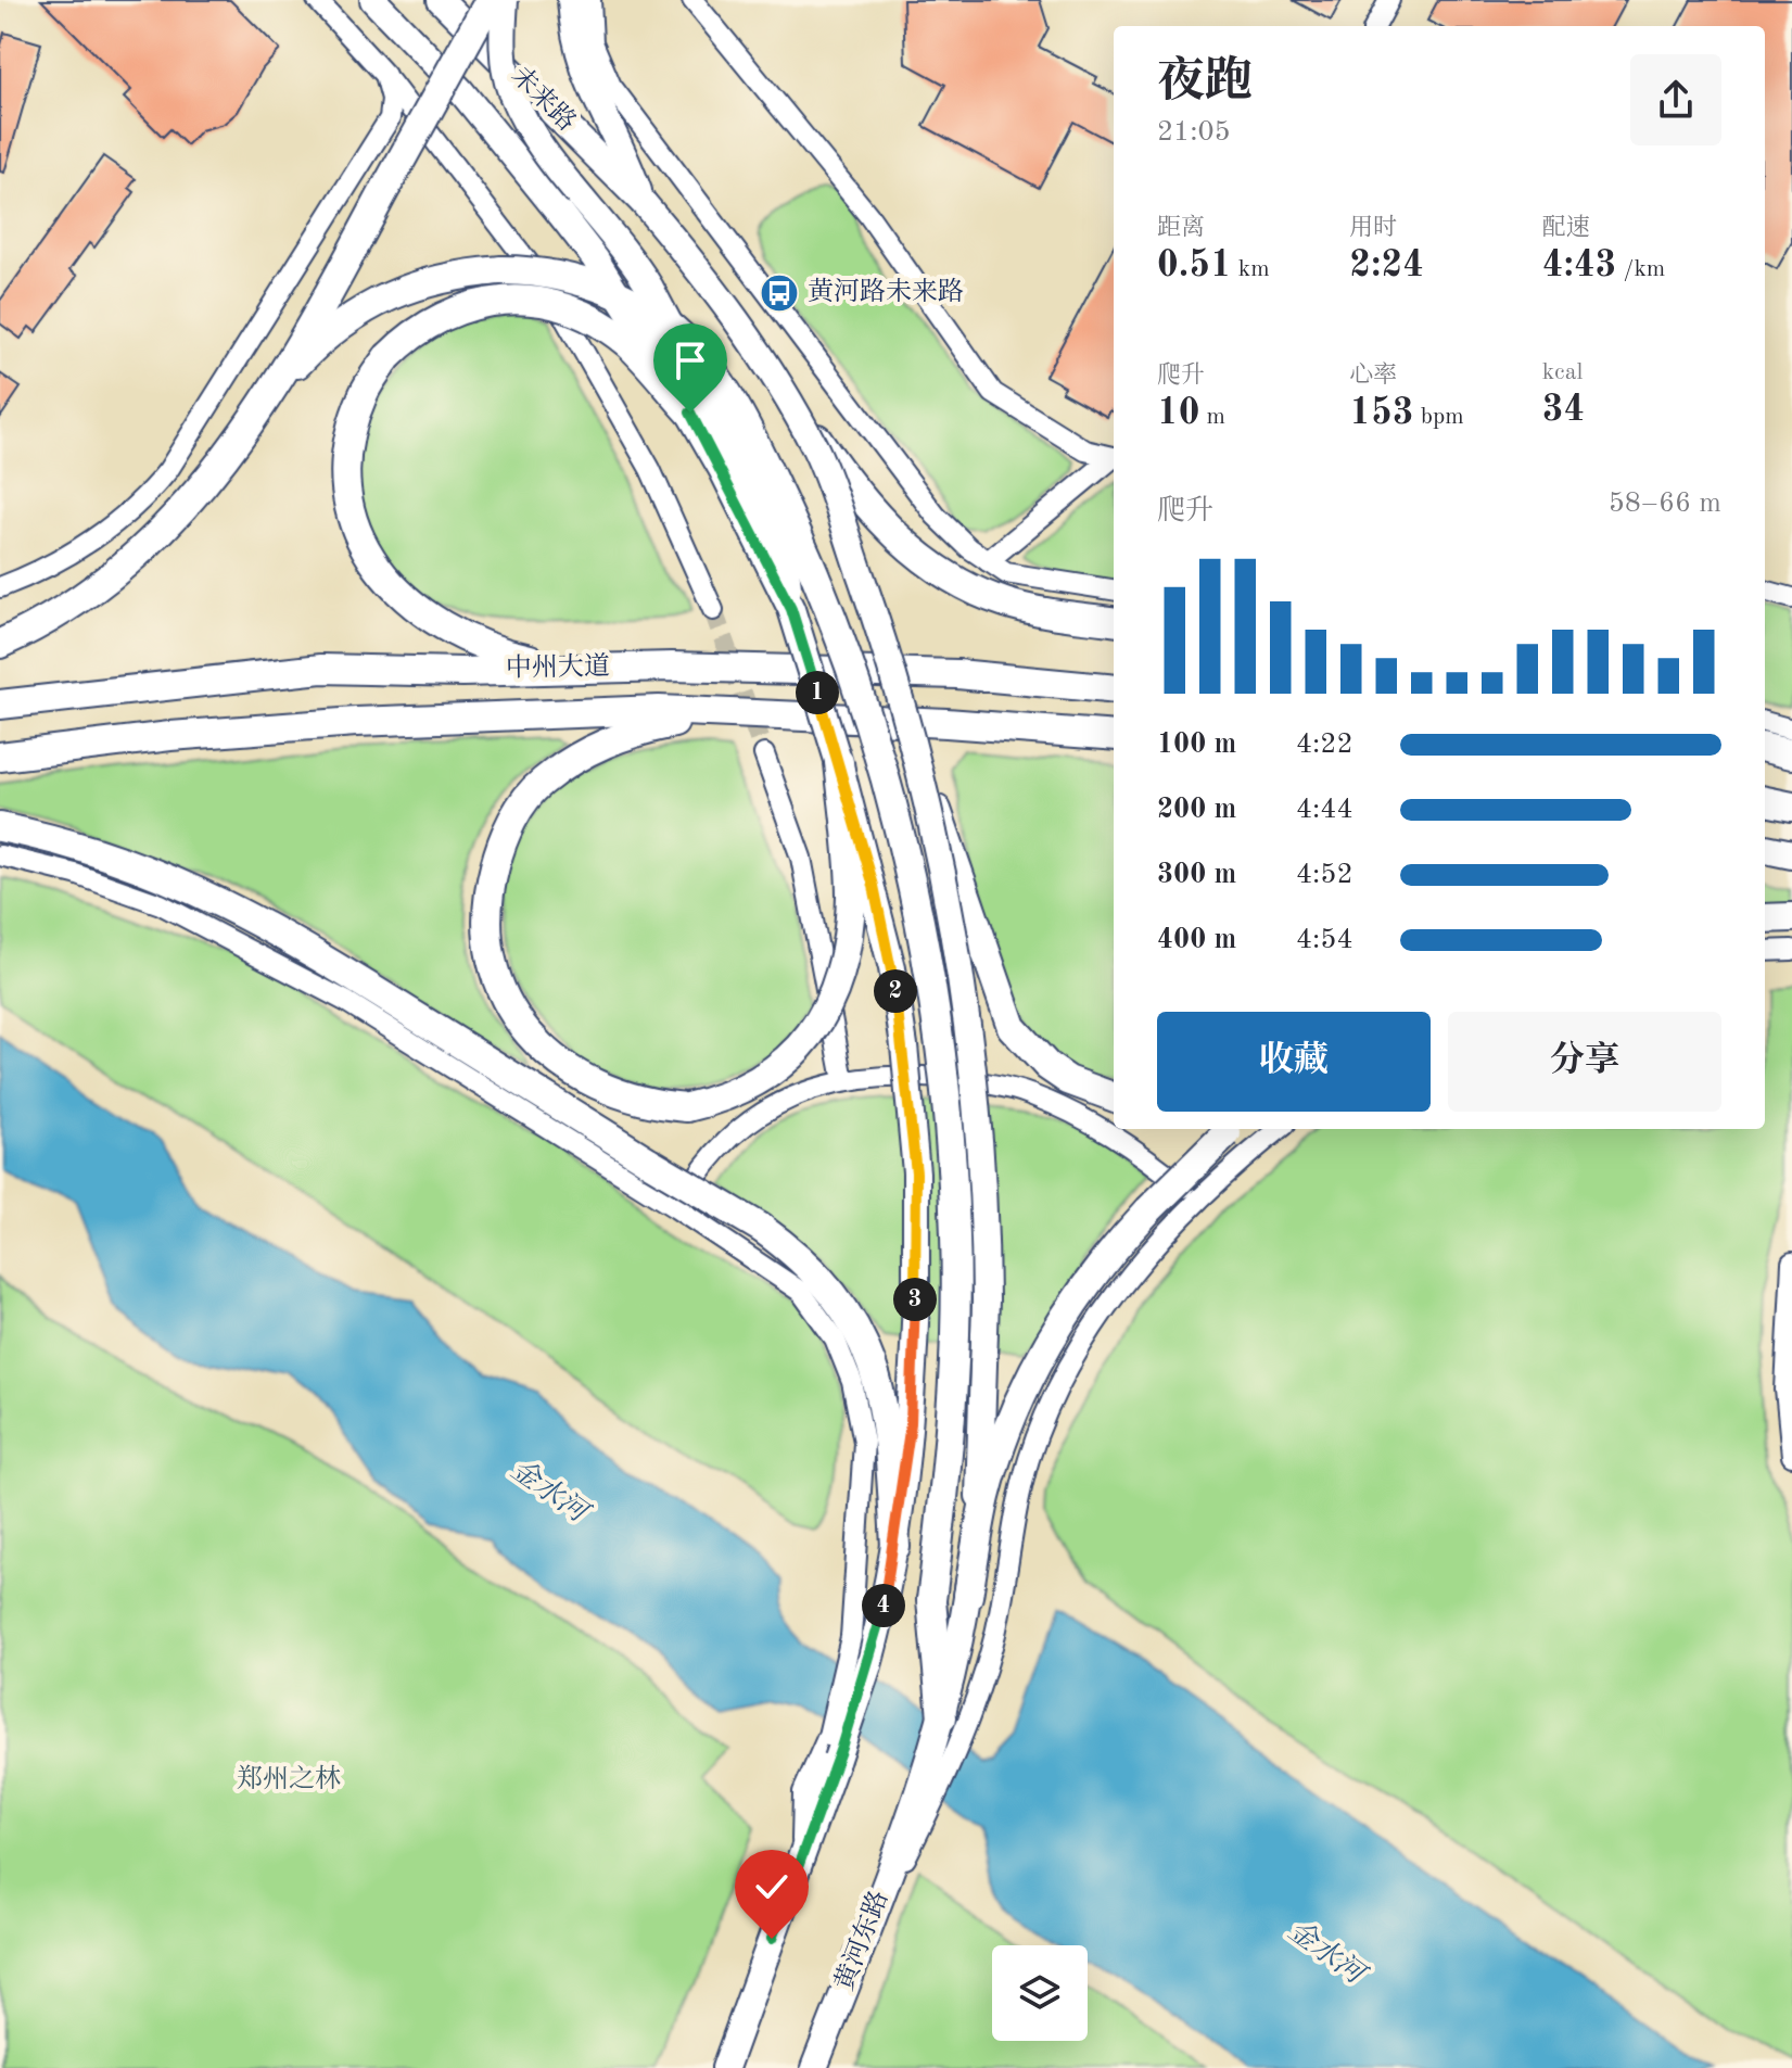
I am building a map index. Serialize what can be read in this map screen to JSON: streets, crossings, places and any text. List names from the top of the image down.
{
  "streets": {
    "highway": ["中州大道"],
    "main road": ["未来路", "黄河东路"]
  },
  "crossings": [
    ["未来路", "黄河东路"]
  ],
  "water": ["金水河"],
  "parks": ["郑州之林"],
  "places": {
    "bus stop": ["黄河路未来路"]
  },
  "page": {
    "heading": ["夜跑", "21:05"],
    "stats": [
      ["距离", "0.51 km"],
      ["用时", "2:24"],
      ["配速", "4:43 /km"],
      ["爬升", "10 m"],
      ["心率", "153 bpm"],
      ["kcal", "34"]
    ],
    "chart": ["爬升", "58–66 m"],
    "pins": [
      "1",
      "2",
      "3",
      "4"
    ],
    "list": [
      {
        "name": "100 m",
        "note": "4:22"
      },
      {
        "name": "200 m",
        "note": "4:44"
      },
      {
        "name": "300 m",
        "note": "4:52"
      },
      {
        "name": "400 m",
        "note": "4:54"
      }
    ],
    "buttons": ["收藏", "分享"]
  }
}
